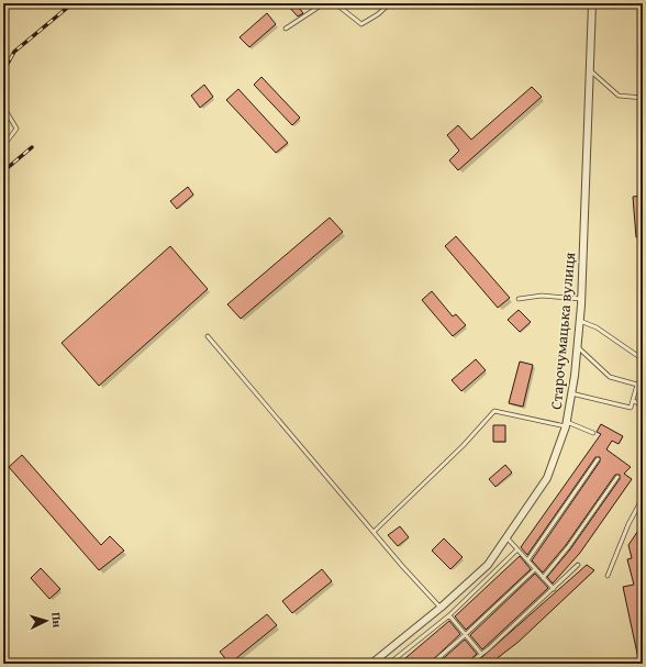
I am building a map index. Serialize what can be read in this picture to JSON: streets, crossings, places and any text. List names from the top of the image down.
{
  "streets": {
    "street": ["Старочумацька вулиця"]
  },
  "north": "right"
}
